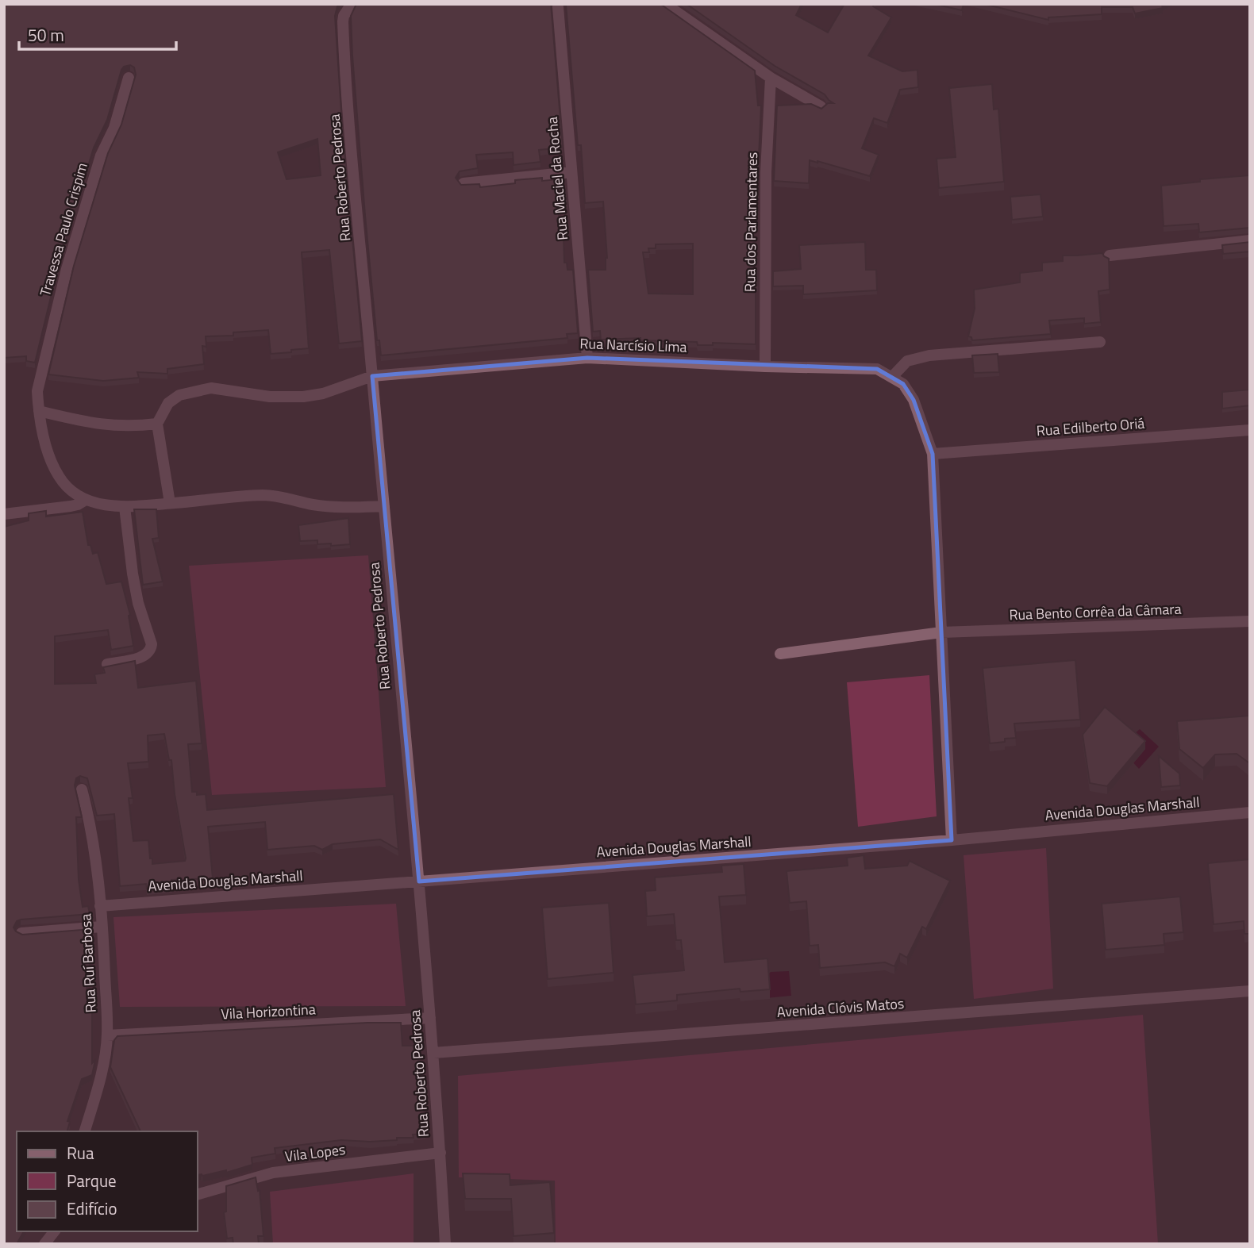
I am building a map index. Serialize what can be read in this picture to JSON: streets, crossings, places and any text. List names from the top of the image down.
{
  "streets": {
    "street": [
      "Rua Roberto Pedrosa",
      "Rua Maciel da Rocha",
      "Rua dos Parlamentares",
      "Travessa Paulo Crispim",
      "Rua Narcísio Lima",
      "Rua Edilberto Oriá",
      "Rua Bento Corrêa da Câmara",
      "Avenida Douglas Marshall",
      "Rua Ruí Barbosa",
      "Avenida Clóvis Matos",
      "Vila Horizontina",
      "Vila Lopes"
    ]
  },
  "crossings": [
    ["Rua Roberto Pedrosa", "Rua Narcísio Lima"],
    ["Rua Roberto Pedrosa", "Avenida Douglas Marshall"],
    ["Rua Roberto Pedrosa", "Avenida Clóvis Matos"],
    ["Rua Roberto Pedrosa", "Vila Horizontina"],
    ["Rua Roberto Pedrosa", "Vila Lopes"],
    ["Rua Maciel da Rocha", "Rua Narcísio Lima"],
    ["Rua dos Parlamentares", "Rua Narcísio Lima"],
    ["Avenida Douglas Marshall", "Rua Ruí Barbosa"],
    ["Rua Ruí Barbosa", "Vila Horizontina"]
  ],
  "legend": ["Rua", "Parque", "Edifício"],
  "scale_bar": "50 m"
}
